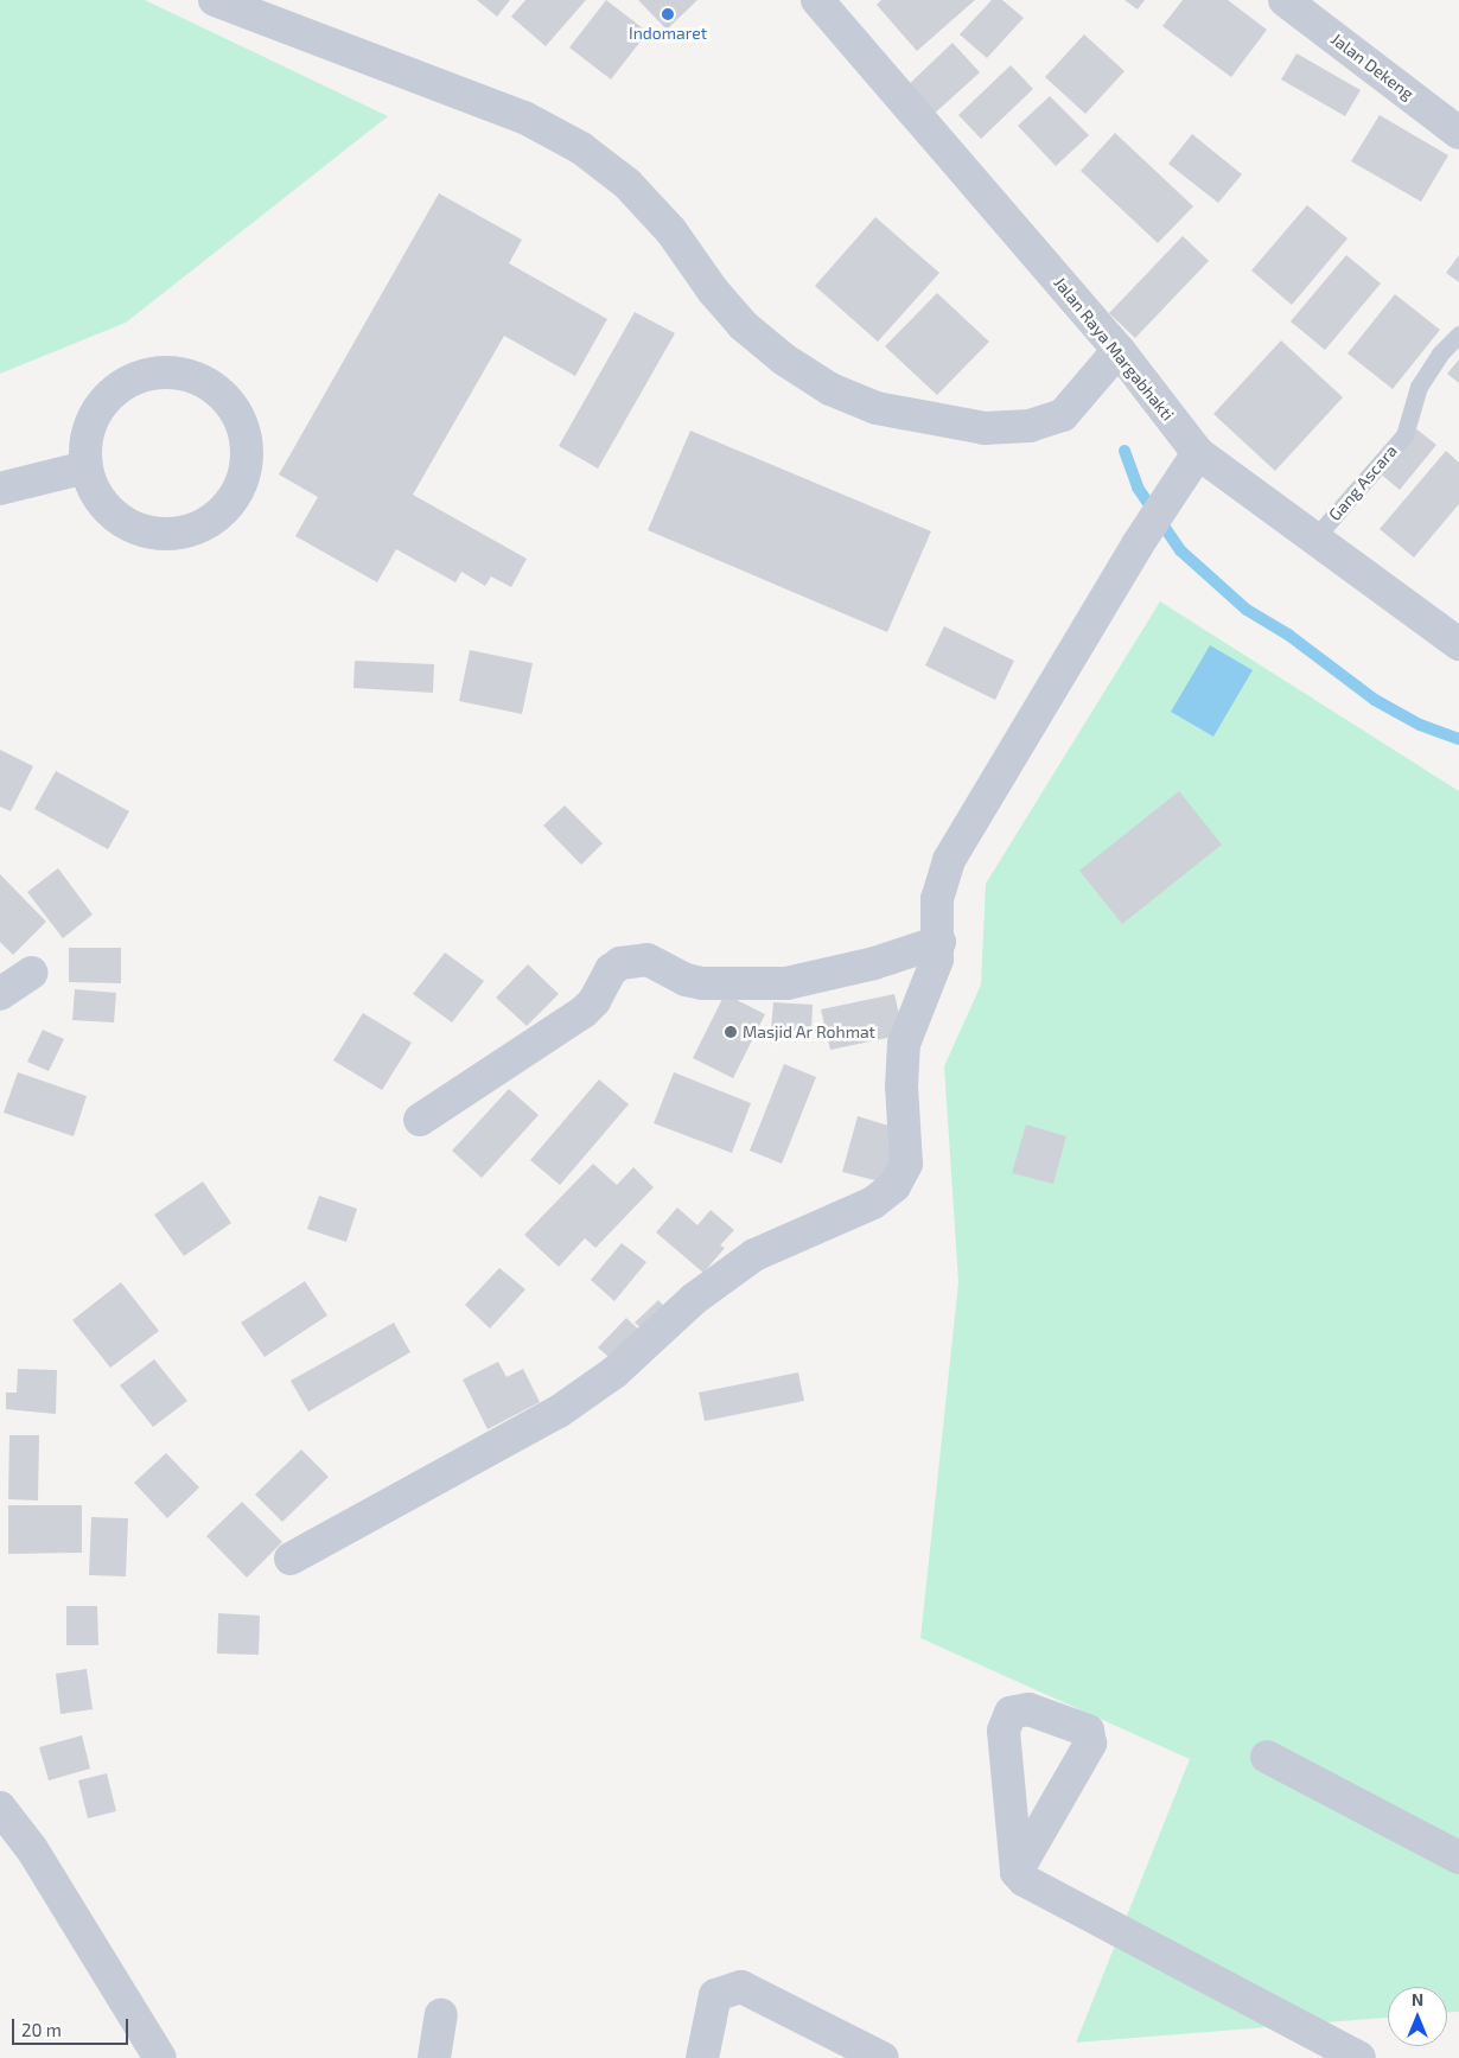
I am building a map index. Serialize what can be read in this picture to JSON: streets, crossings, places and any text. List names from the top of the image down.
{
  "streets": {
    "street": ["Jalan Dekeng", "Jalan Raya Margabhakti"],
    "lane": ["Gang Ascara"]
  },
  "crossings": [
    ["Jalan Raya Margabhakti", "Gang Ascara"]
  ],
  "places": ["Indomaret", "Masjid Ar Rohmat"],
  "scale_bar": "20 m",
  "north": "top"
}
